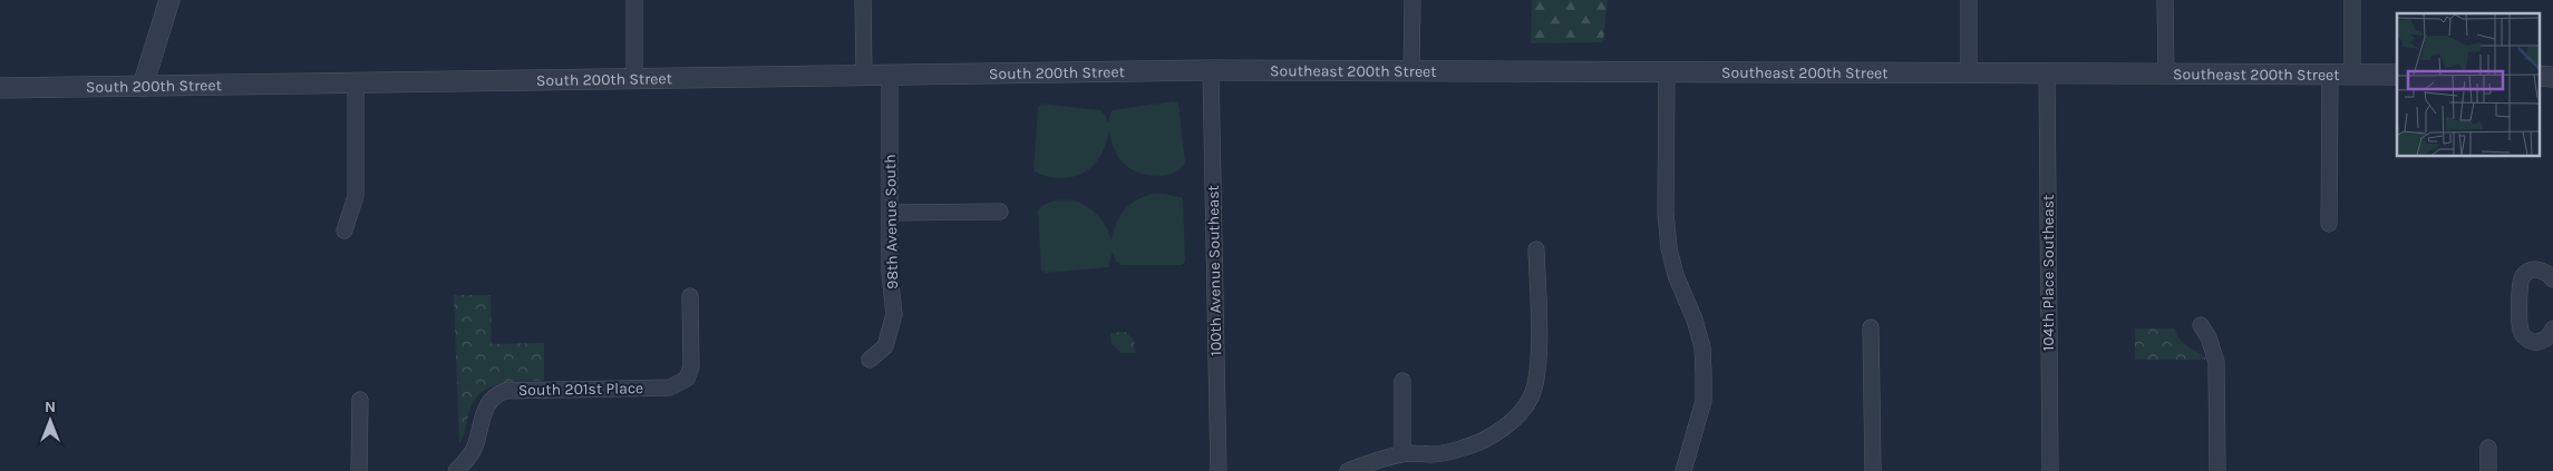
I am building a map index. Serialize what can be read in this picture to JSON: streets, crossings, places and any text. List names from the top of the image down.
{
  "streets": {
    "street": [
      "Southeast 200th Street",
      "South 200th Street",
      "98th Avenue South",
      "100th Avenue Southeast",
      "104th Place Southeast",
      "South 201st Place"
    ]
  },
  "crossings": [
    ["Southeast 200th Street", "South 200th Street"],
    ["Southeast 200th Street", "100th Avenue Southeast"],
    ["Southeast 200th Street", "104th Place Southeast"],
    ["South 200th Street", "98th Avenue South"],
    ["South 200th Street", "100th Avenue Southeast"]
  ],
  "north": "top"
}
